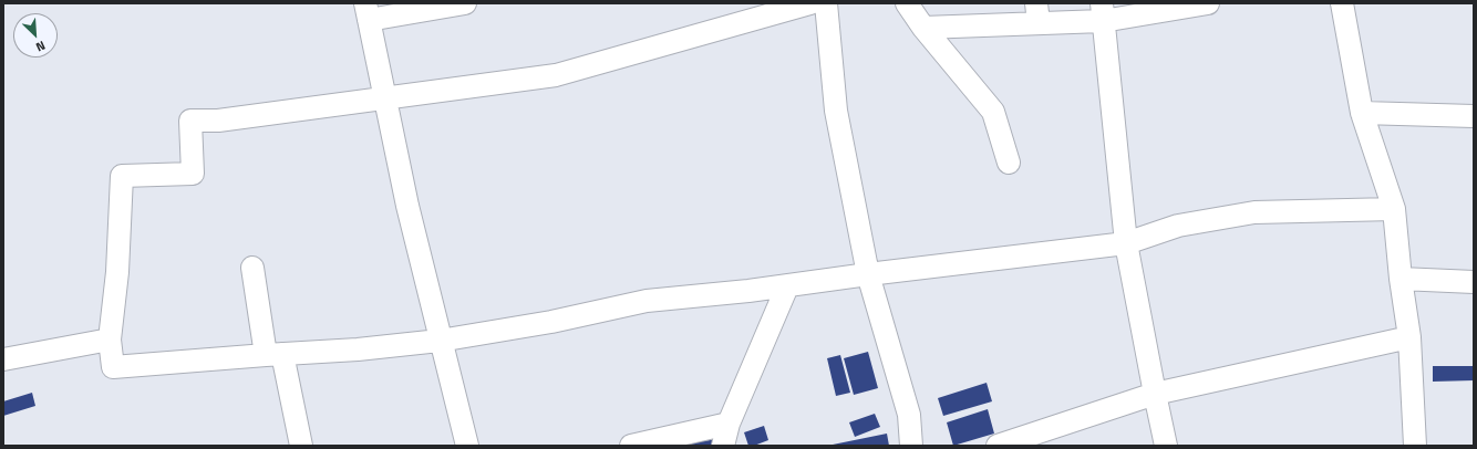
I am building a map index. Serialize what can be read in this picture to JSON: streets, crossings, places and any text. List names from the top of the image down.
{
  "north": "bottom right"
}
